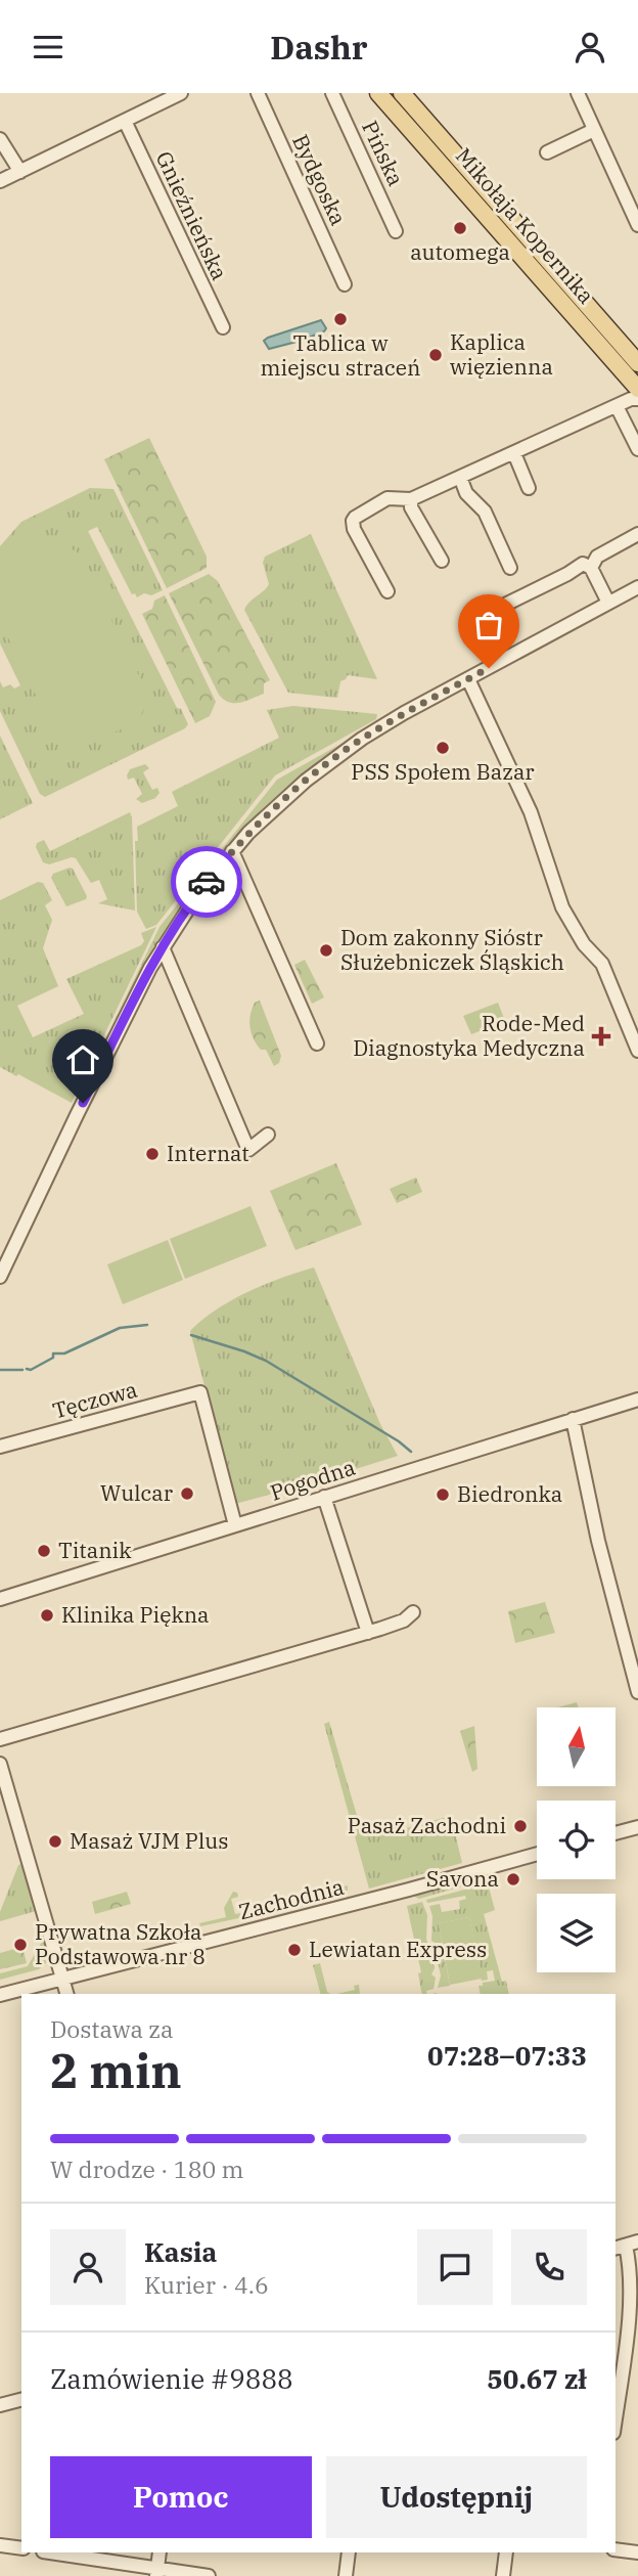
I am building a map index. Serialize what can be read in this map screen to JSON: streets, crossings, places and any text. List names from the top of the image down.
{
  "streets": {
    "main road": ["Mikołaja Kopernika"],
    "street": [
      "Pińska",
      "Bydgoska",
      "Gnieźnieńska",
      "Tęczowa",
      "Pogodna",
      "Zachodnia"
    ]
  },
  "crossings": [
    ["Tęczowa", "Pogodna"]
  ],
  "places": {
    "other": [
      "automega",
      "Tablica w miejscu straceń",
      "Kaplica więzienna",
      "PSS Społem Bazar",
      "Dom zakonny Sióstr Służebniczek Śląskich",
      "Internat",
      "Wulcar",
      "Biedronka",
      "Titanik",
      "Klinika Piękna",
      "Pasaż Zachodni",
      "Masaż VJM Plus",
      "Savona",
      "Prywatna Szkoła Podstawowa nr 8",
      "Lewiatan Express"
    ],
    "health": ["Rode-Med Diagnostyka Medyczna"]
  },
  "north": "top",
  "page": {
    "header": "Dashr",
    "heading": ["2 min", "Dostawa za", "07:28–07:33"],
    "panel": [
      "Kasia",
      "Kurier · 4.6",
      "Zamówienie #9888",
      "50.67 zł"
    ],
    "bar": "W drodze · 180 m",
    "buttons": ["Pomoc", "Udostępnij"]
  }
}
